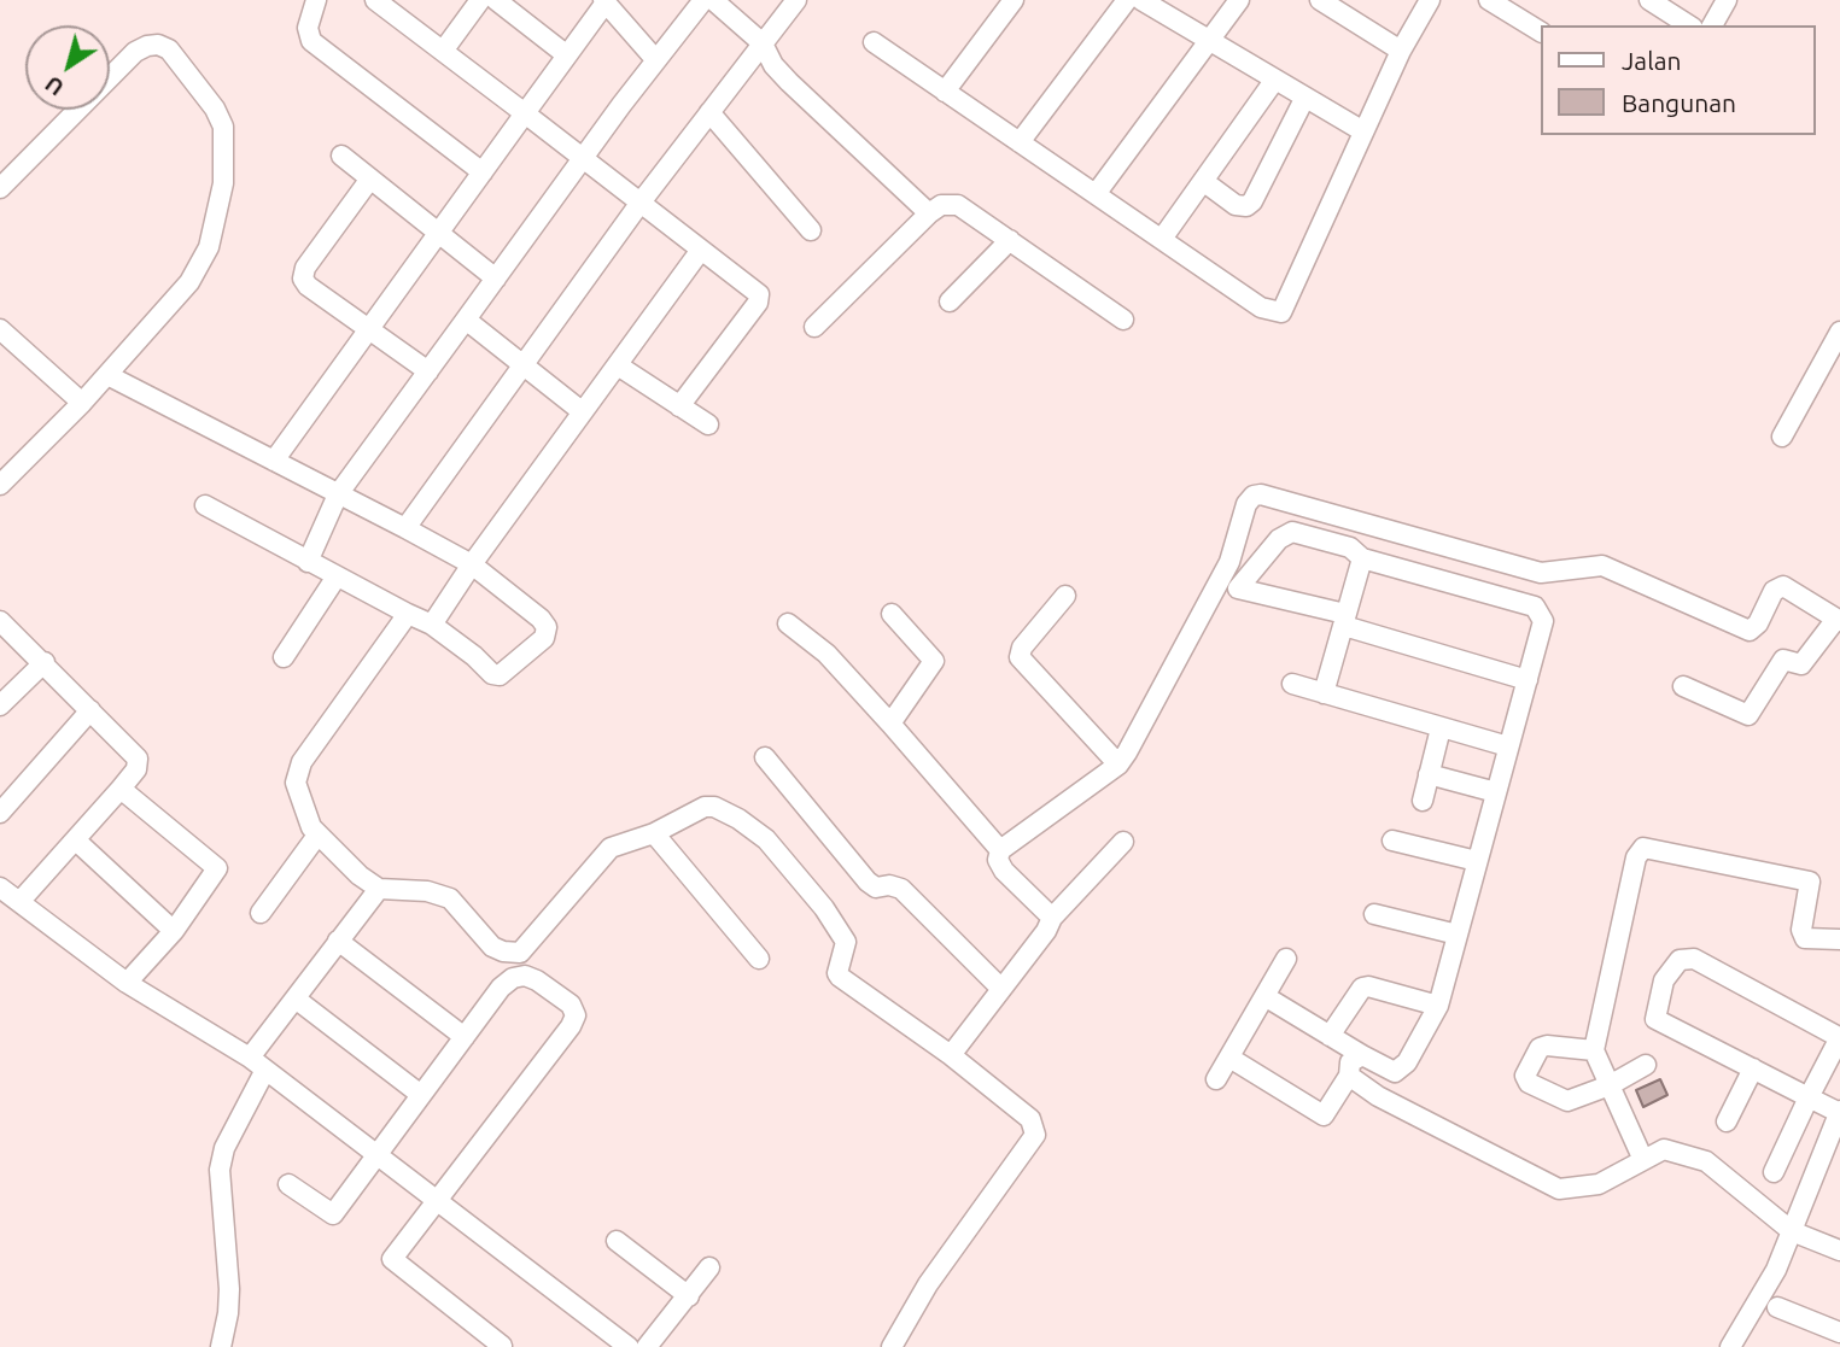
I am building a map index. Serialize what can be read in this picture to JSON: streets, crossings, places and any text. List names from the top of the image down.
{
  "legend": ["Jalan", "Bangunan"],
  "north": "bottom left"
}
